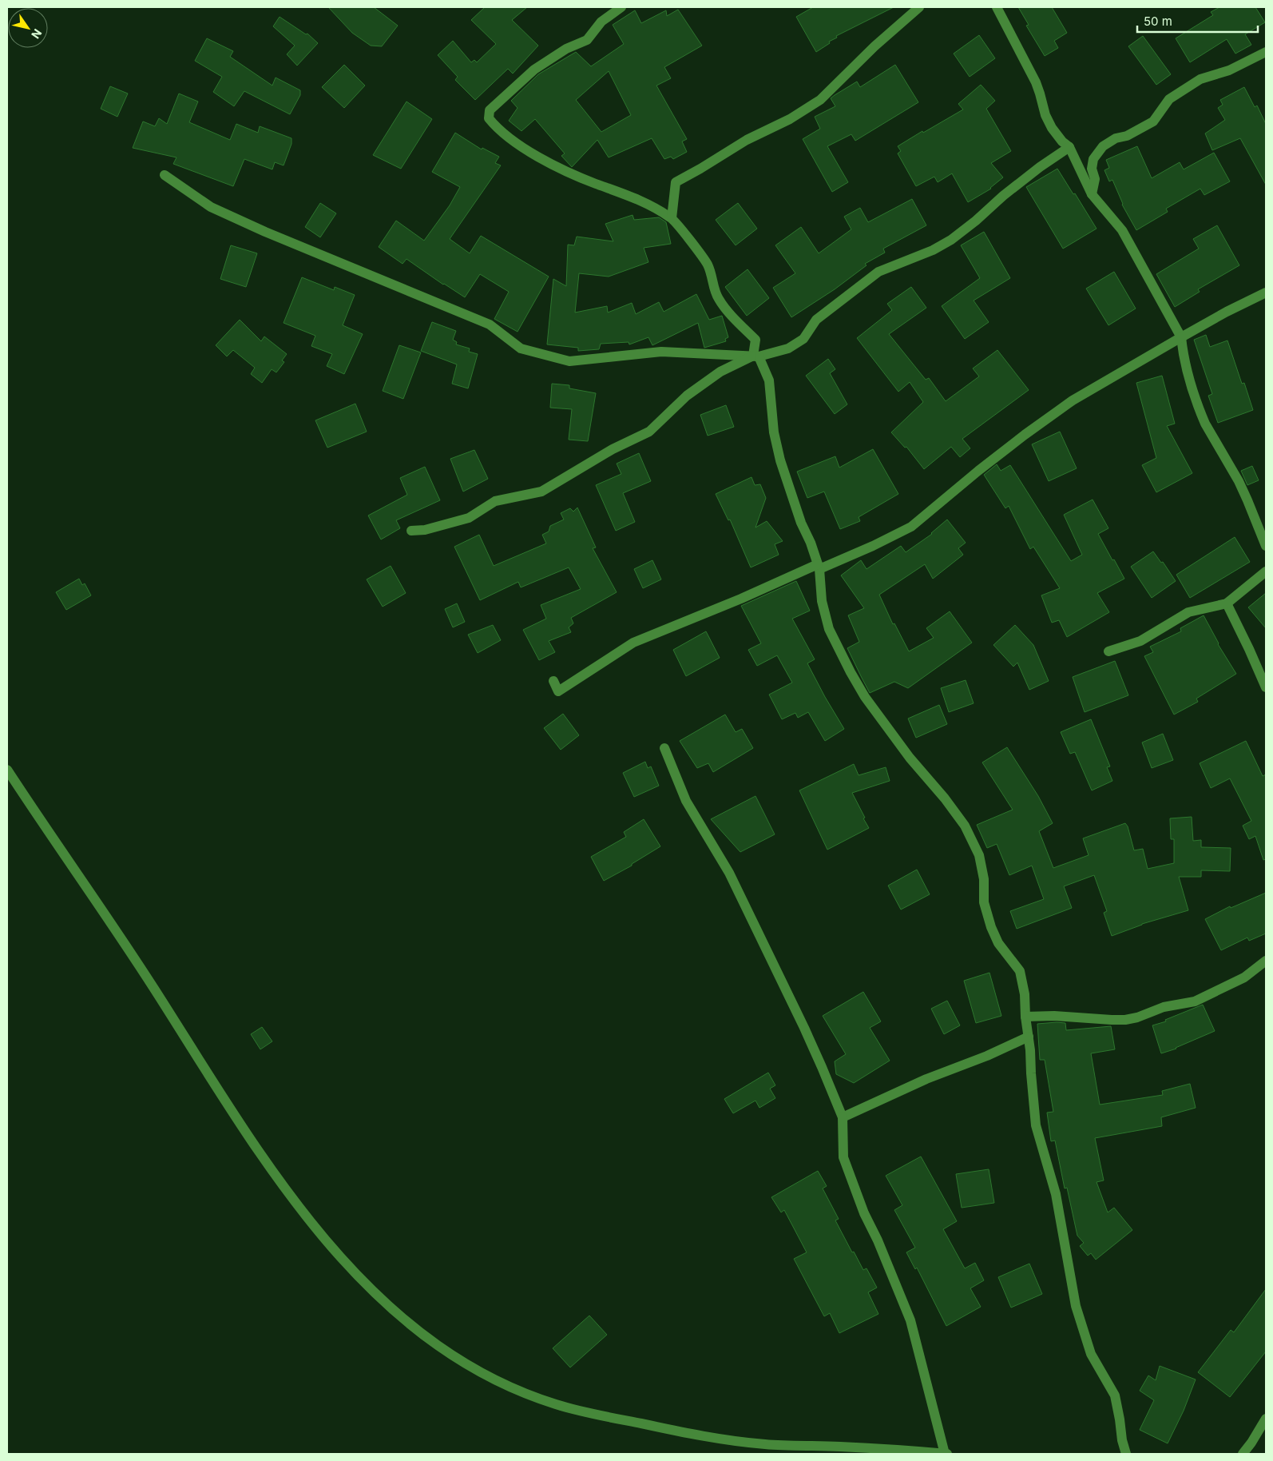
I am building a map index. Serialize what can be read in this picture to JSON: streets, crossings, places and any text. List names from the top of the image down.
{
  "scale_bar": "50 m",
  "north": "bottom right"
}
